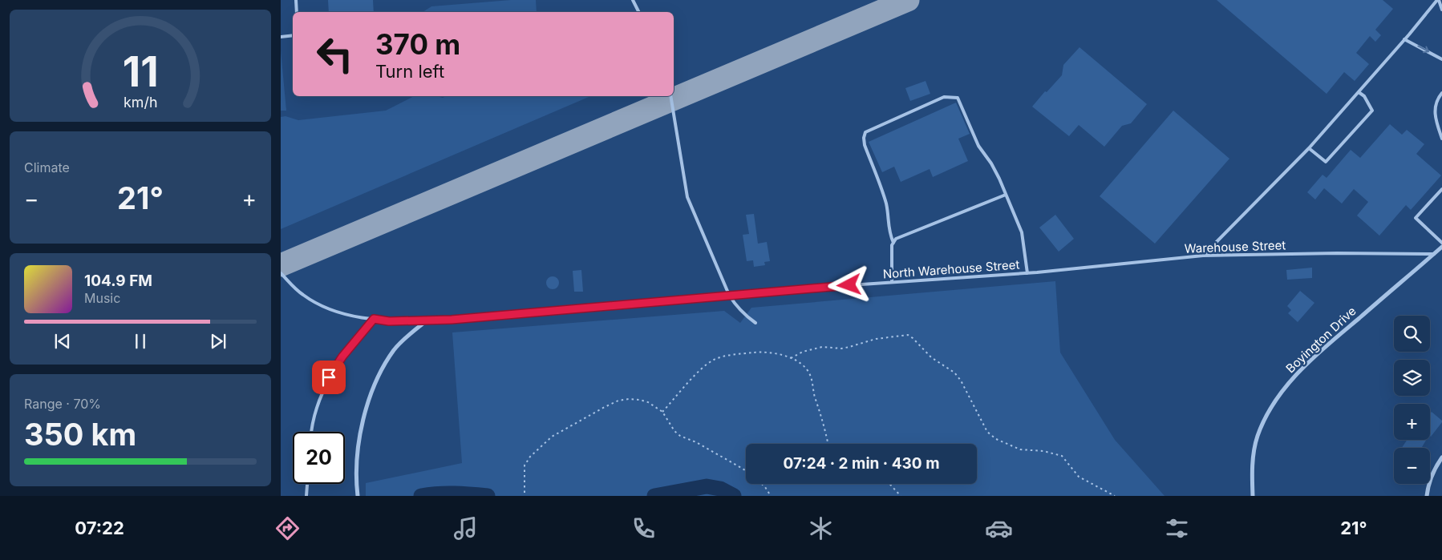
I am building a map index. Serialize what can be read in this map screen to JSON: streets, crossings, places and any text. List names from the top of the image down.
{
  "streets": {
    "street": ["Boyington Drive"],
    "lane": ["Warehouse Street", "North Warehouse Street"]
  },
  "crossings": [
    ["Warehouse Street", "North Warehouse Street"],
    ["Warehouse Street", "Boyington Drive"]
  ],
  "page": {
    "turn": ["370 m", "Turn left"],
    "tile": [
      "Climate",
      ["Range · 70%", "350 km"]
    ],
    "heat": ["−", "21°", "+"],
    "song": ["104.9 FM", "Music"],
    "map_buttons": ["+", "−"],
    "limit": "20",
    "trip": "07:24 · 2 min · 430 m",
    "tabs": ["07:22", "21°"],
    "gauge": ["11", "km/h"]
  }
}
